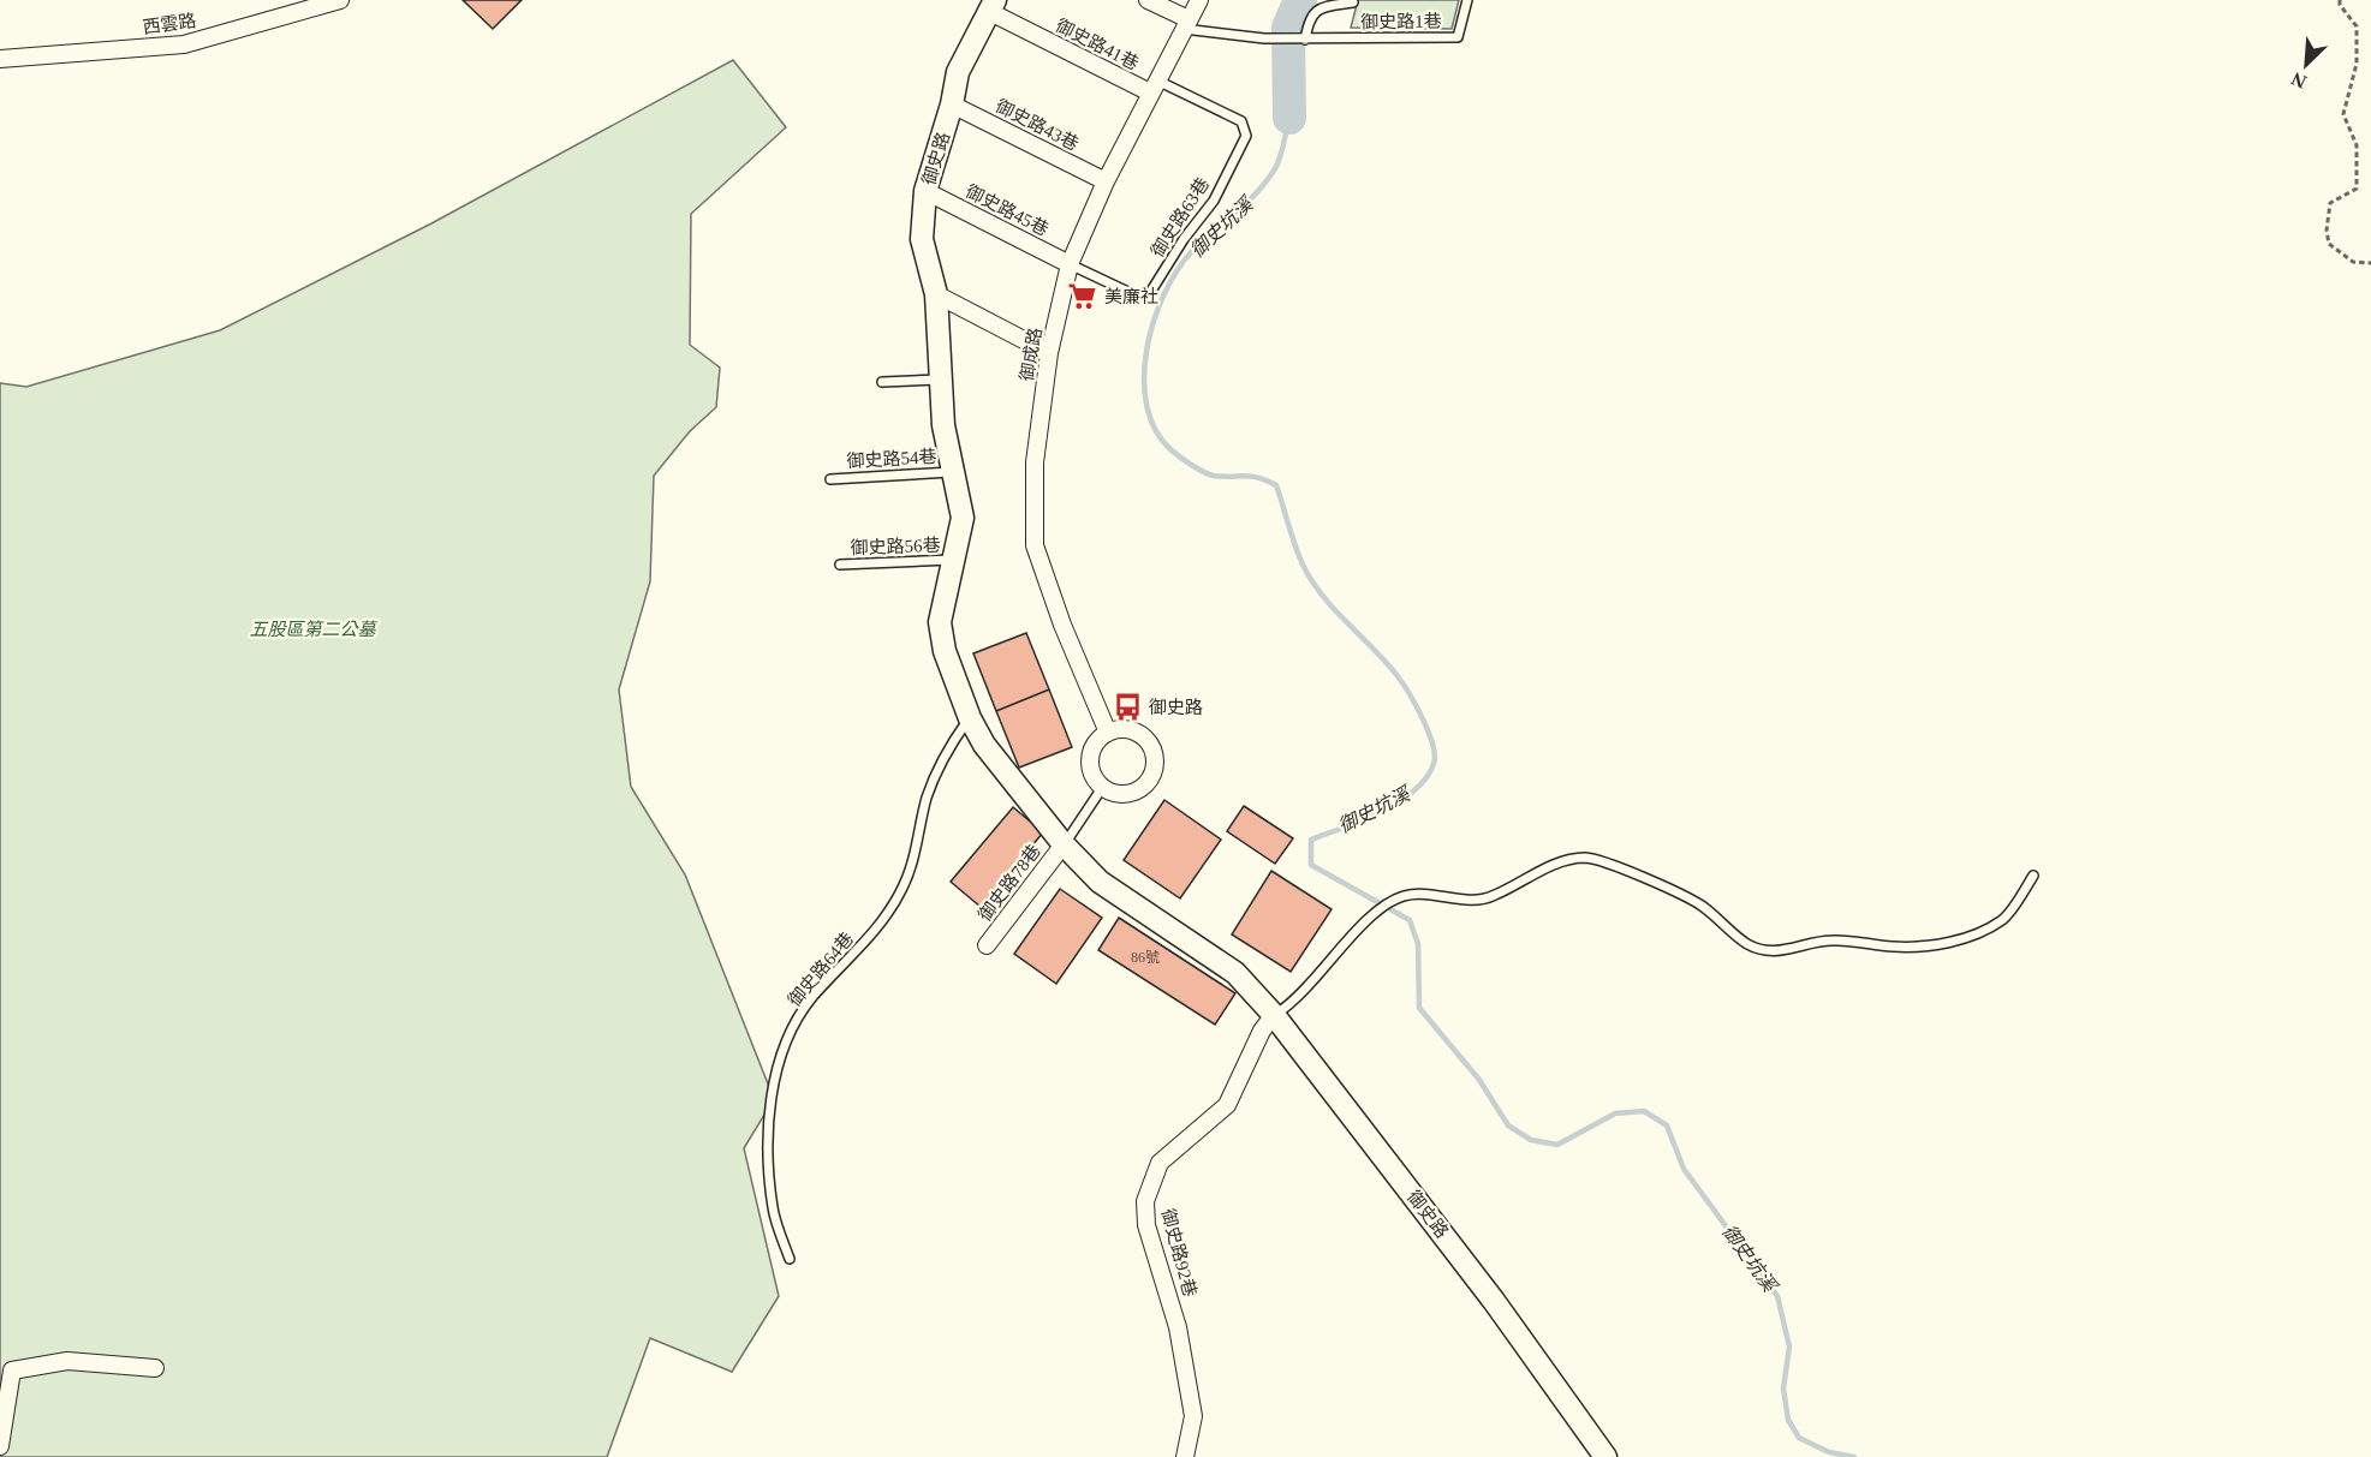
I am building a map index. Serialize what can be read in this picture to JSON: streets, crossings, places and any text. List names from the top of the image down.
{
  "streets": {
    "street": [
      "西雲路",
      "御史路41巷",
      "御史路43巷",
      "御史路",
      "御史路45巷",
      "御成路",
      "御史路78巷",
      "御史路92巷"
    ],
    "lane": [
      "御史路1巷",
      "御史路63巷",
      "御史路54巷",
      "御史路56巷",
      "御史路64巷"
    ]
  },
  "crossings": [
    ["御史路41巷", "御史路"],
    ["御史路41巷", "御史路63巷"],
    ["御史路41巷", "御成路"],
    ["御史路43巷", "御史路"],
    ["御史路43巷", "御成路"],
    ["御史路", "御史路45巷"],
    ["御史路", "御史路54巷"],
    ["御史路", "御史路56巷"],
    ["御史路", "御史路78巷"],
    ["御史路", "御史路64巷"],
    ["御史路", "御史路92巷"],
    ["御史路45巷", "御史路63巷"],
    ["御史路45巷", "御成路"],
    ["御史路63巷", "御成路"]
  ],
  "water": ["御史坑溪"],
  "parks": ["五股區第二公墓"],
  "places": {
    "supermarket": ["美廉社"],
    "bus stop": ["御史路"]
  },
  "house_numbers": ["86號"],
  "north": "bottom left"
}
